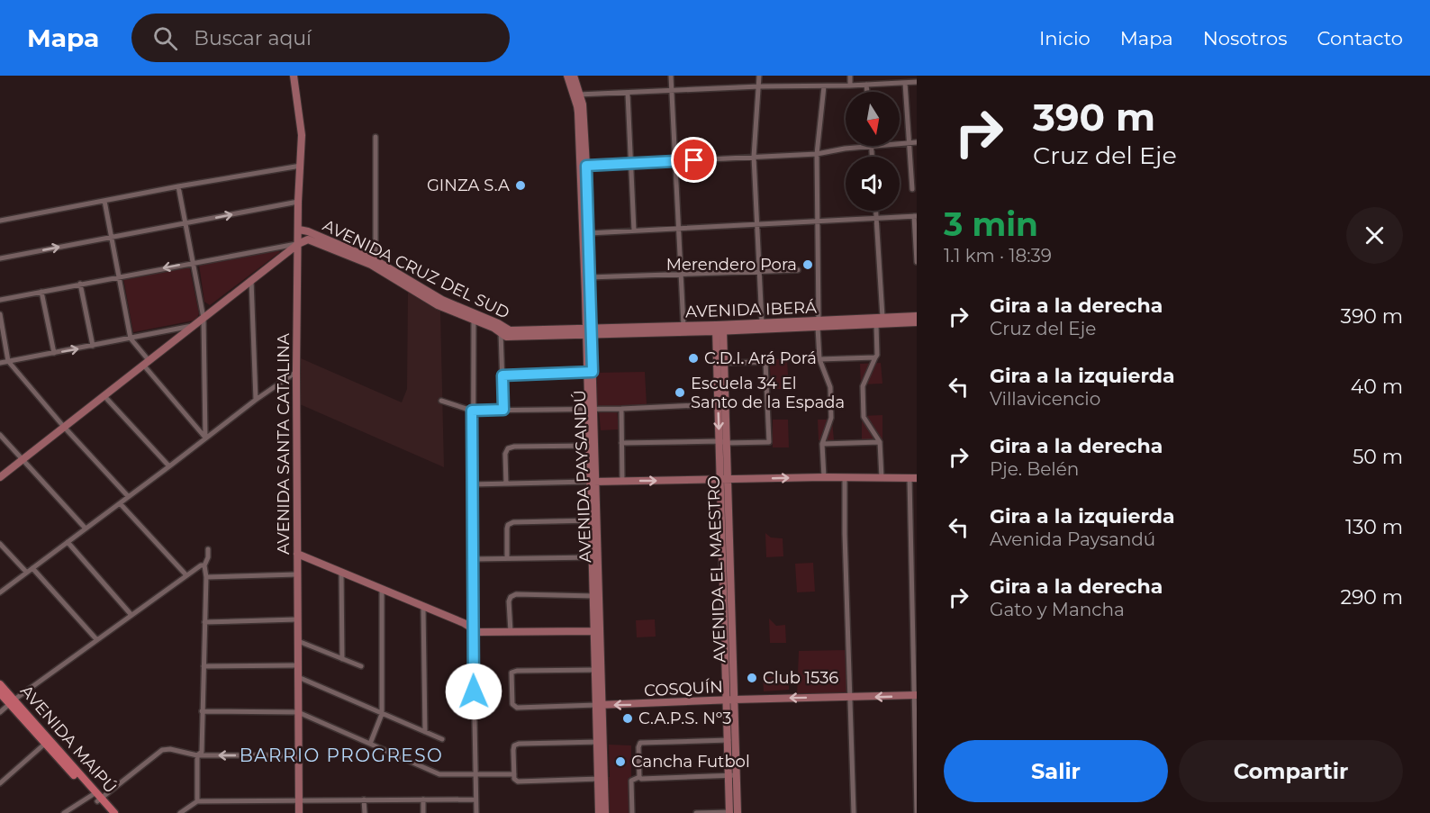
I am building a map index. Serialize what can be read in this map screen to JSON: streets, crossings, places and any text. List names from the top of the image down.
{
  "streets": {
    "main road": [
      "AVENIDA CRUZ DEL SUD",
      "AVENIDA IBERÁ",
      "AVENIDA SANTA CATALINA",
      "AVENIDA PAYSANDÚ",
      "AVENIDA EL MAESTRO",
      "COSQUÍN",
      "AVENIDA MAIPÚ"
    ]
  },
  "crossings": [
    ["AVENIDA CRUZ DEL SUD", "AVENIDA IBERÁ"],
    ["AVENIDA CRUZ DEL SUD", "AVENIDA SANTA CATALINA"],
    ["AVENIDA CRUZ DEL SUD", "AVENIDA PAYSANDÚ"],
    ["AVENIDA IBERÁ", "AVENIDA PAYSANDÚ"],
    ["AVENIDA IBERÁ", "AVENIDA EL MAESTRO"],
    ["AVENIDA PAYSANDÚ", "COSQUÍN"],
    ["AVENIDA EL MAESTRO", "COSQUÍN"]
  ],
  "one_way": ["COSQUÍN"],
  "districts": ["BARRIO PROGRESO"],
  "places": [
    "GINZA S.A",
    "Merendero Pora",
    "C.D.I. Ará Porá",
    "Escuela 34 El Santo de la Espada",
    "Club 1536",
    "C.A.P.S. Nº3",
    "Cancha Futbol"
  ],
  "north": "bottom",
  "page": {
    "header": "Mapa",
    "search": "Buscar aquí",
    "nav": [
      "Inicio",
      "Mapa",
      "Nosotros",
      "Contacto"
    ],
    "turn": ["390 m", "Cruz del Eje"],
    "heading": ["3 min", "1.1 km · 18:39"],
    "list": [
      {
        "name": "Gira a la derecha",
        "note": "Cruz del Eje",
        "value": "390 m"
      },
      {
        "name": "Gira a la izquierda",
        "note": "Villavicencio",
        "value": "40 m"
      },
      {
        "name": "Gira a la derecha",
        "note": "Pje. Belén",
        "value": "50 m"
      },
      {
        "name": "Gira a la izquierda",
        "note": "Avenida Paysandú",
        "value": "130 m"
      },
      {
        "name": "Gira a la derecha",
        "note": "Gato y Mancha",
        "value": "290 m"
      }
    ],
    "buttons": ["Salir", "Compartir"]
  }
}
